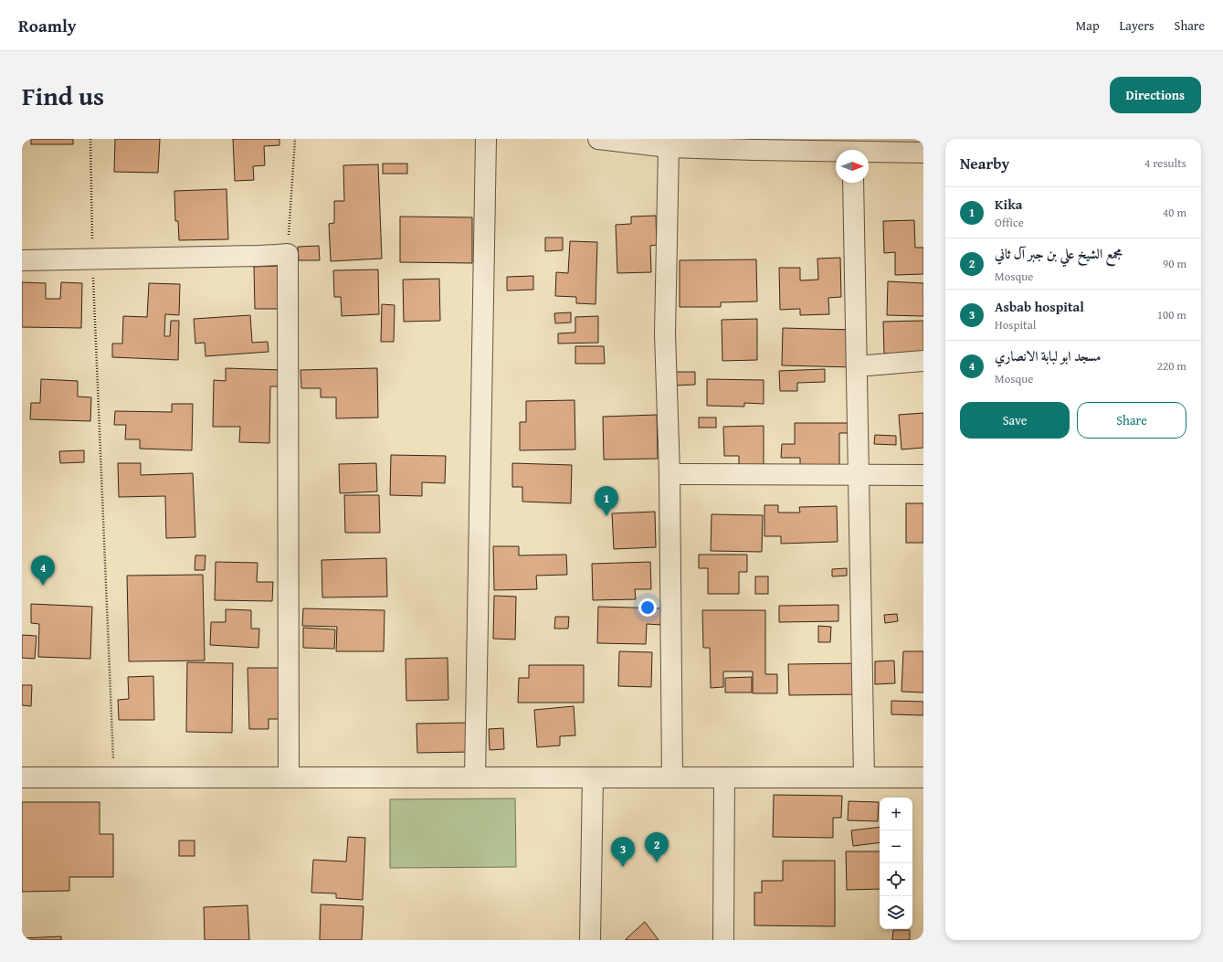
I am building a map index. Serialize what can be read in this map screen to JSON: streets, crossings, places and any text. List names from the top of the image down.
{
  "north": "right",
  "page": {
    "header": "Roamly",
    "nav": ["Map", "Layers", "Share"],
    "title": "Find us",
    "buttons": [
      "Directions",
      ["Save", "Share"]
    ],
    "heading": ["Nearby", "4 results"],
    "list": [
      {
        "mark": "1",
        "name": "Kika",
        "note": "Office",
        "value": "40 m"
      },
      {
        "mark": "2",
        "name": "مجمع الشيخ علي بن جبر آل ثاني",
        "note": "Mosque",
        "value": "90 m"
      },
      {
        "mark": "3",
        "name": "Asbab hospital",
        "note": "Hospital",
        "value": "100 m"
      },
      {
        "mark": "4",
        "name": "مسجد ابو لبابة الانصاري",
        "note": "Mosque",
        "value": "220 m"
      }
    ],
    "pins": [
      "1",
      "4",
      "2",
      "3"
    ],
    "map_buttons": ["+", "−"]
  }
}
